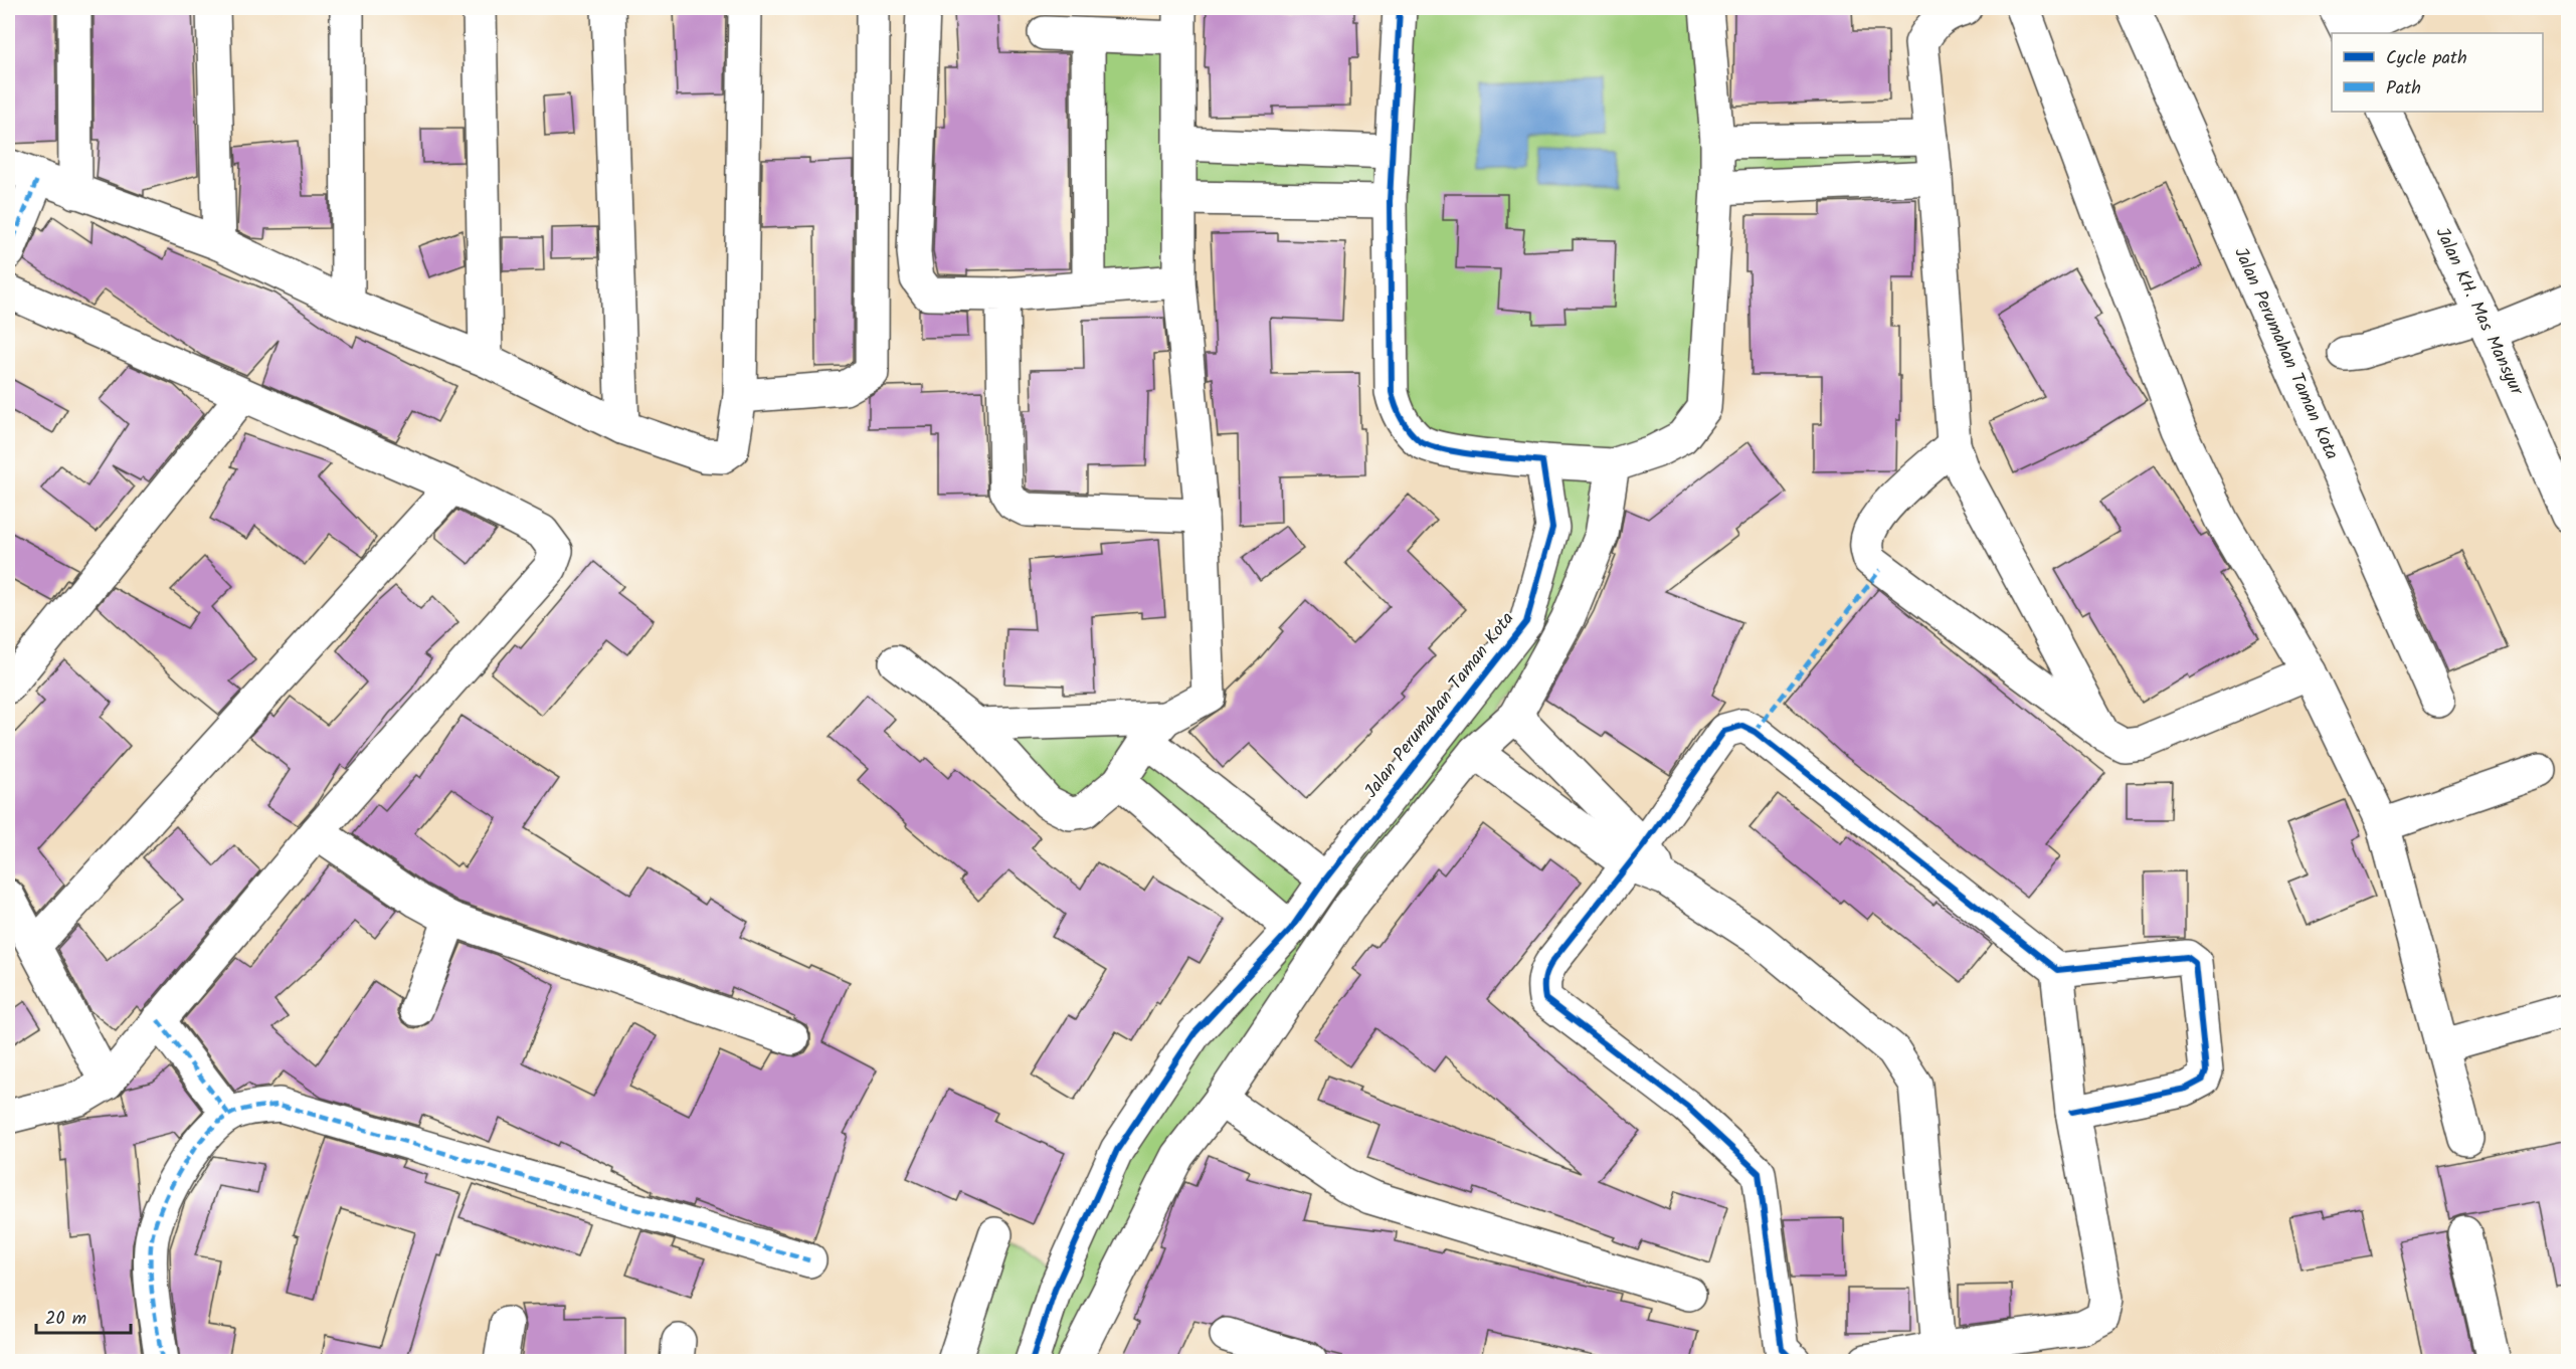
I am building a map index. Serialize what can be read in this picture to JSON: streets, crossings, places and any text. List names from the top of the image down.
{
  "streets": {
    "street": ["Jalan KH. Mas Mansyur", "Jalan Perumahan Taman Kota"]
  },
  "legend": ["Cycle path", "Path"],
  "scale_bar": "20 m"
}
